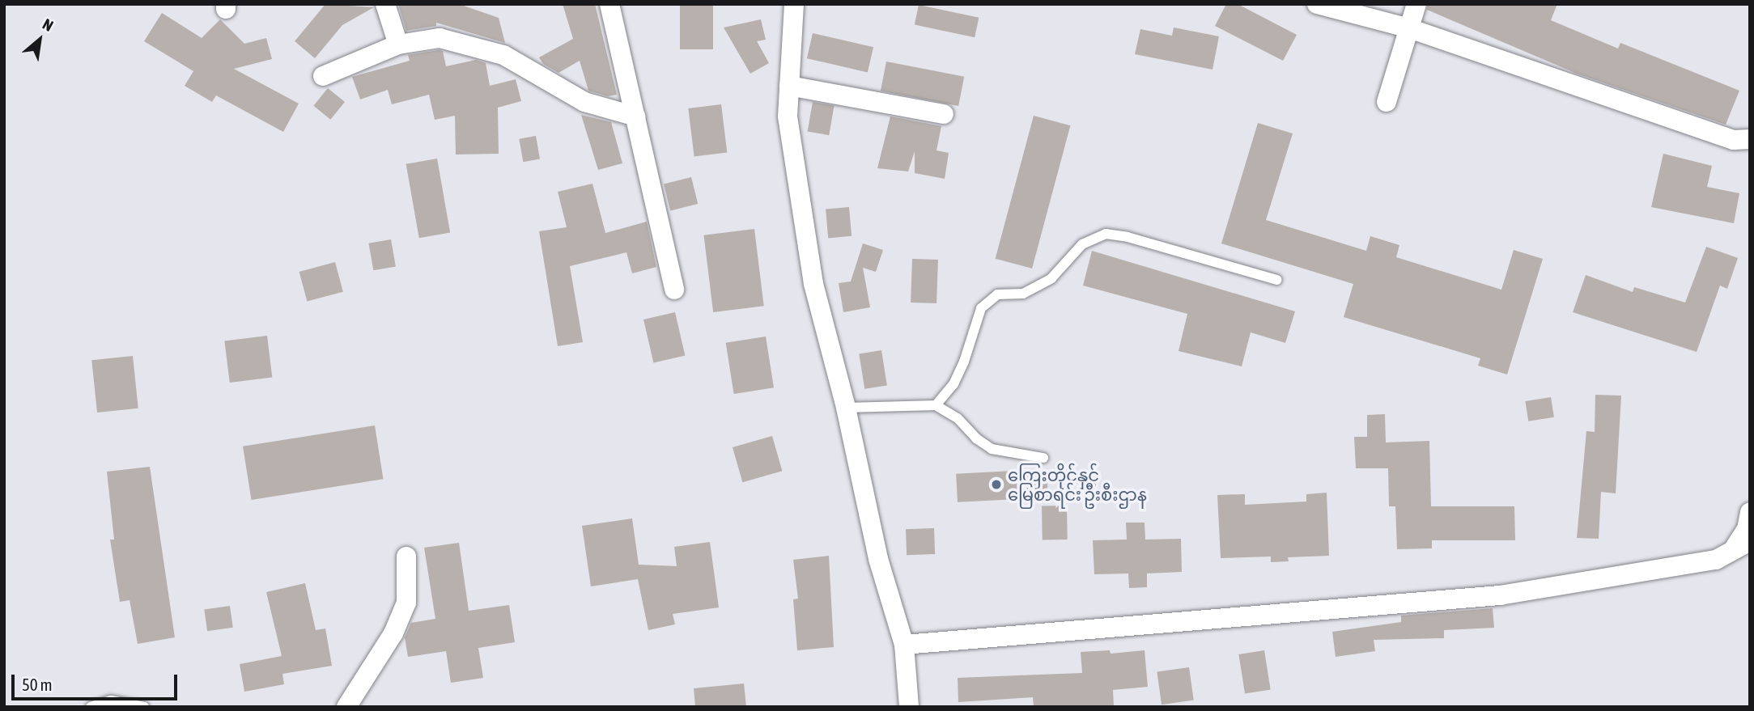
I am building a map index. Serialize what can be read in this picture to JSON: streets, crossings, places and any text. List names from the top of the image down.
{
  "places": ["ကြေးတိုင်နှင့် မြေစာရင်း ဦးစီးဌာန"],
  "scale_bar": "50 m",
  "north": "top right"
}
